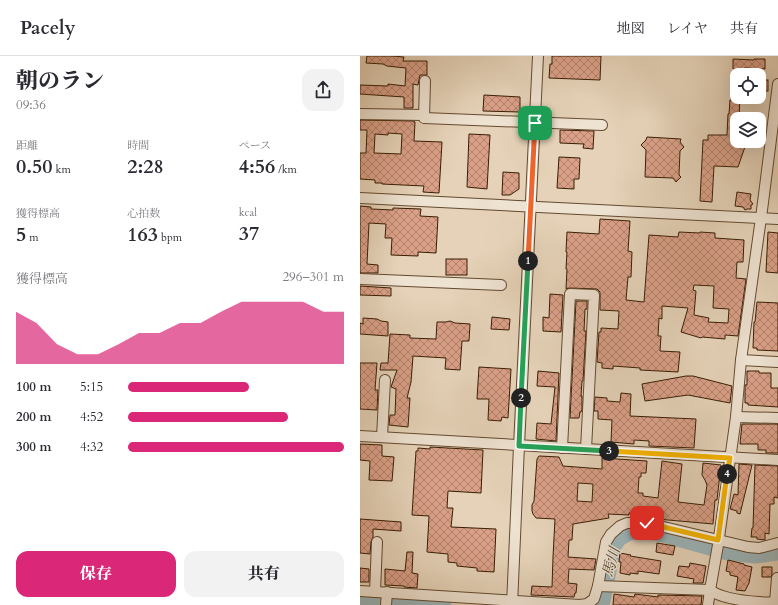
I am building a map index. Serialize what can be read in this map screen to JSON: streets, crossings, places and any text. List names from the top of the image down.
{
  "water": ["馬川"],
  "page": {
    "header": "Pacely",
    "nav": ["地図", "レイヤ", "共有"],
    "heading": ["朝のラン", "09:36"],
    "stats": [
      ["距離", "0.50 km"],
      ["時間", "2:28"],
      ["ペース", "4:56 /km"],
      ["獲得標高", "5 m"],
      ["心拍数", "163 bpm"],
      ["kcal", "37"]
    ],
    "pins": [
      "1",
      "2",
      "3",
      "4"
    ],
    "chart": ["獲得標高", "296–301 m"],
    "list": [
      {
        "name": "100 m",
        "note": "5:15"
      },
      {
        "name": "200 m",
        "note": "4:52"
      },
      {
        "name": "300 m",
        "note": "4:32"
      }
    ],
    "buttons": ["保存", "共有"]
  }
}
